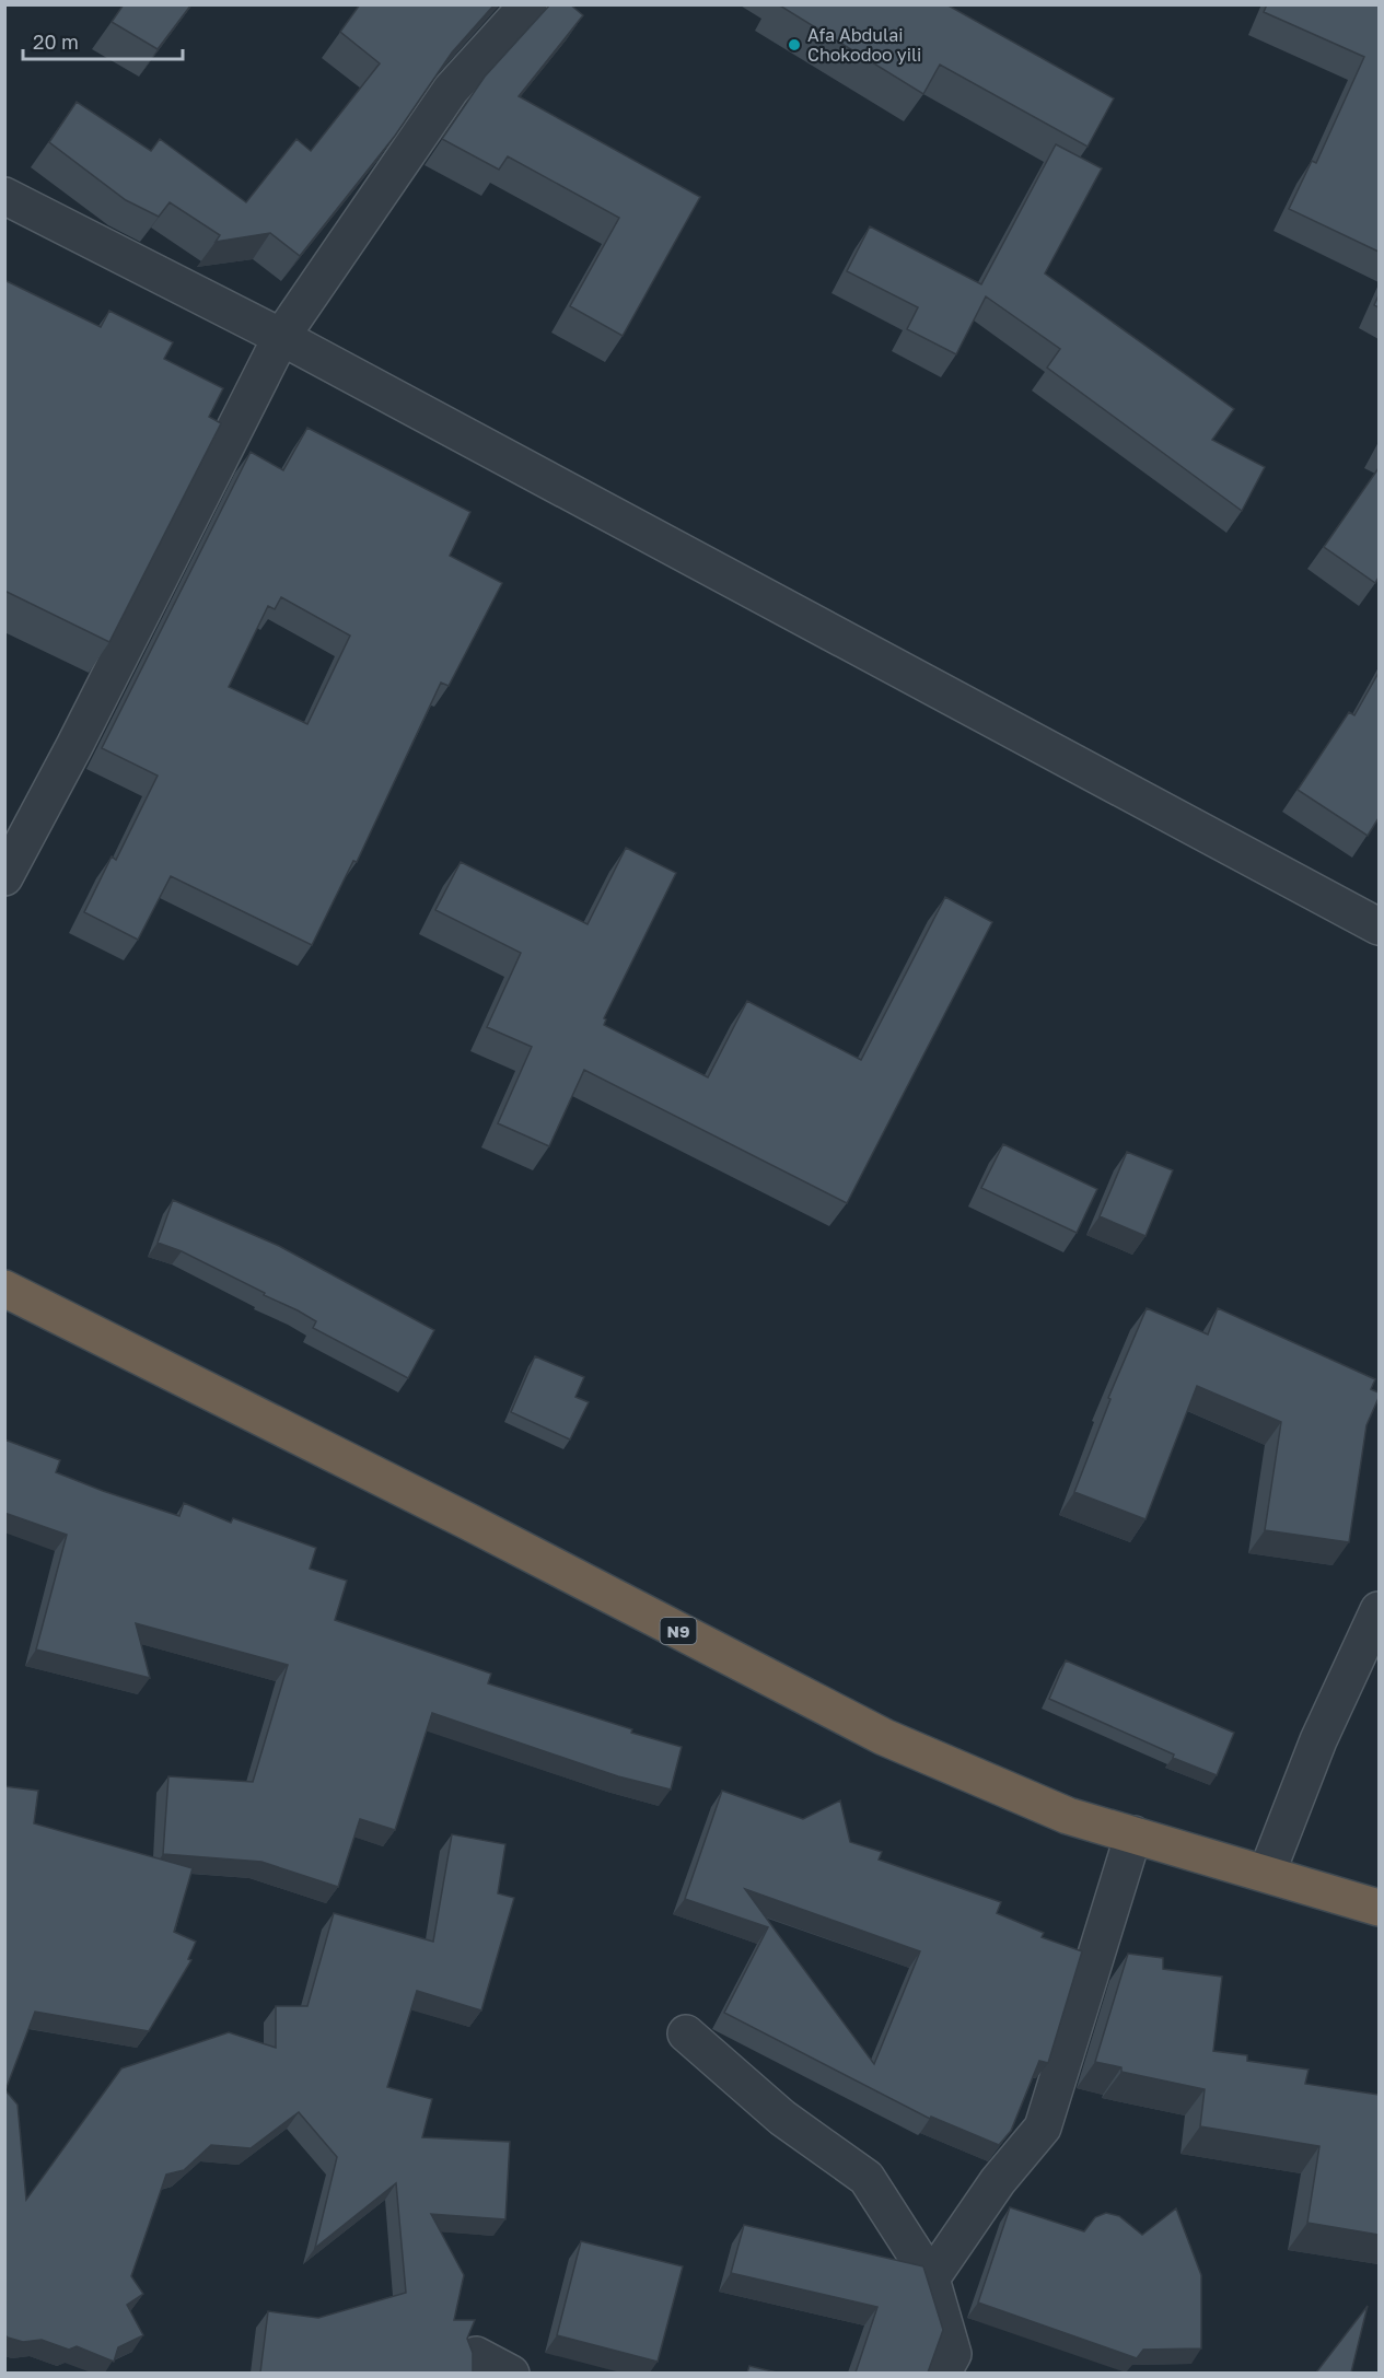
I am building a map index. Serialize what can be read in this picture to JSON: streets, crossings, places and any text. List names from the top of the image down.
{
  "streets": {
    "highway": ["N9"]
  },
  "places": ["Afa Abdulai Chokodoo yili"],
  "scale_bar": "20 m"
}
